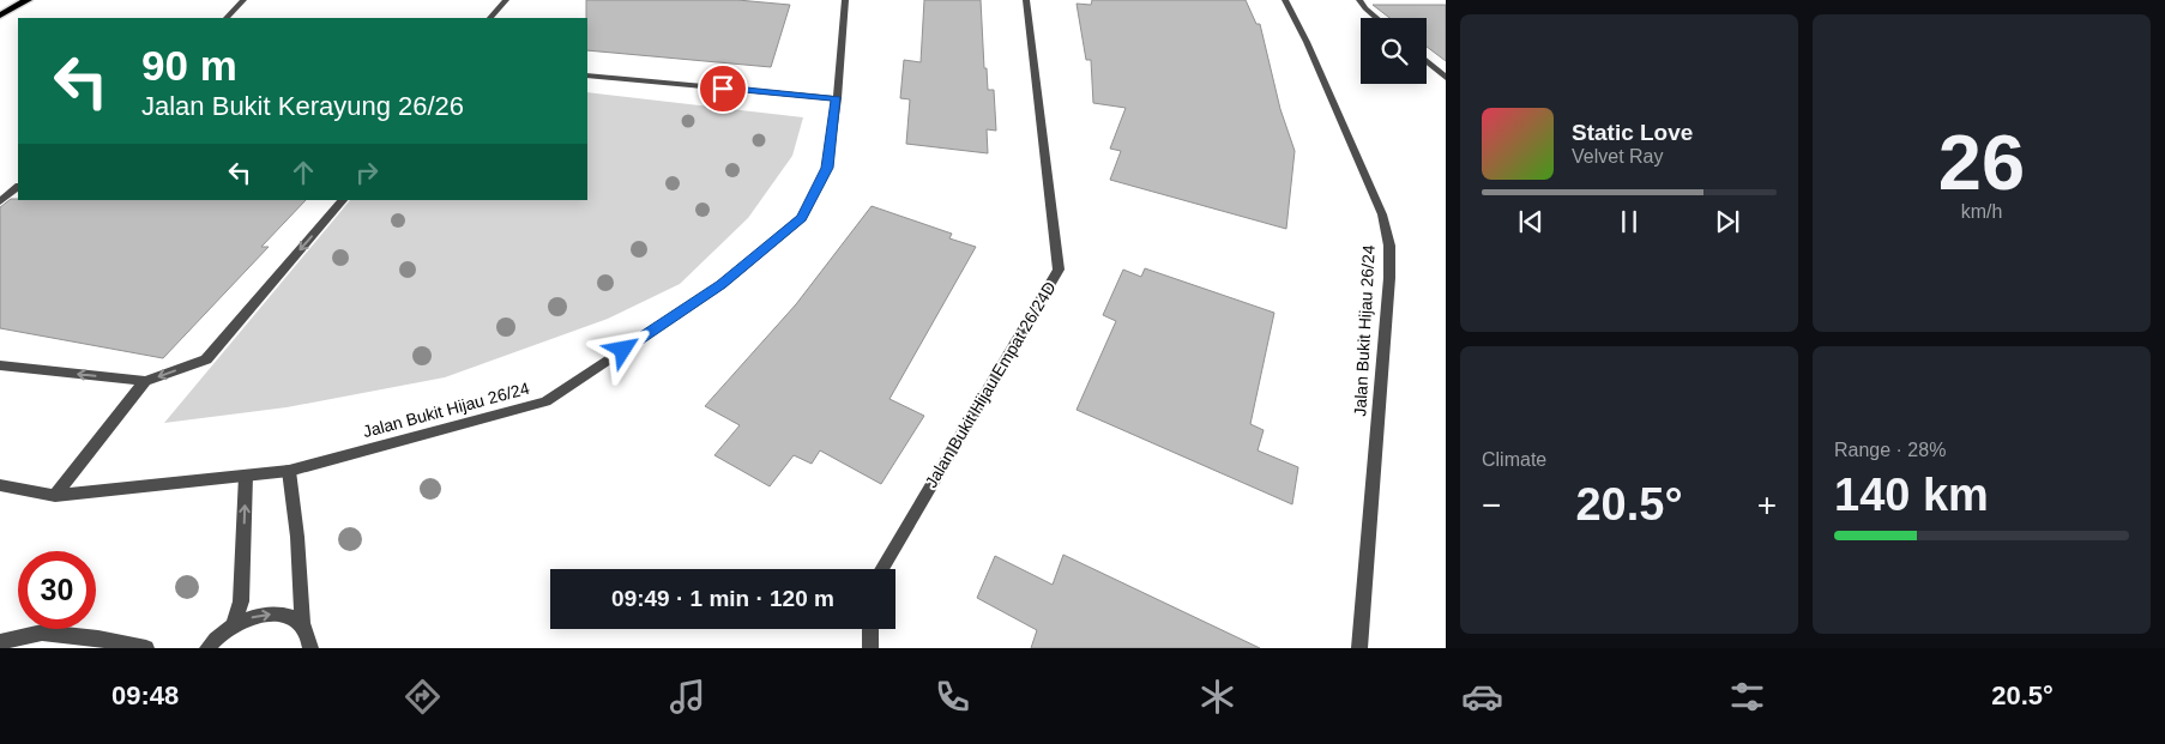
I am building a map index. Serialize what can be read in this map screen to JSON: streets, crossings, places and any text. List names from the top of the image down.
{
  "streets": {
    "street": ["Jalan Bukit Hijau 26/24", "Jalan Bukit Hijau Empat 26/24D"]
  },
  "page": {
    "tile": [
      ["26", "km/h"],
      "Climate",
      ["Range · 28%", "140 km"]
    ],
    "turn": ["90 m", "Jalan Bukit Kerayung 26/26"],
    "song": ["Static Love", "Velvet Ray"],
    "heat": ["−", "20.5°", "+"],
    "limit": "30",
    "trip": "09:49 · 1 min · 120 m",
    "tabs": ["09:48", "20.5°"]
  }
}
